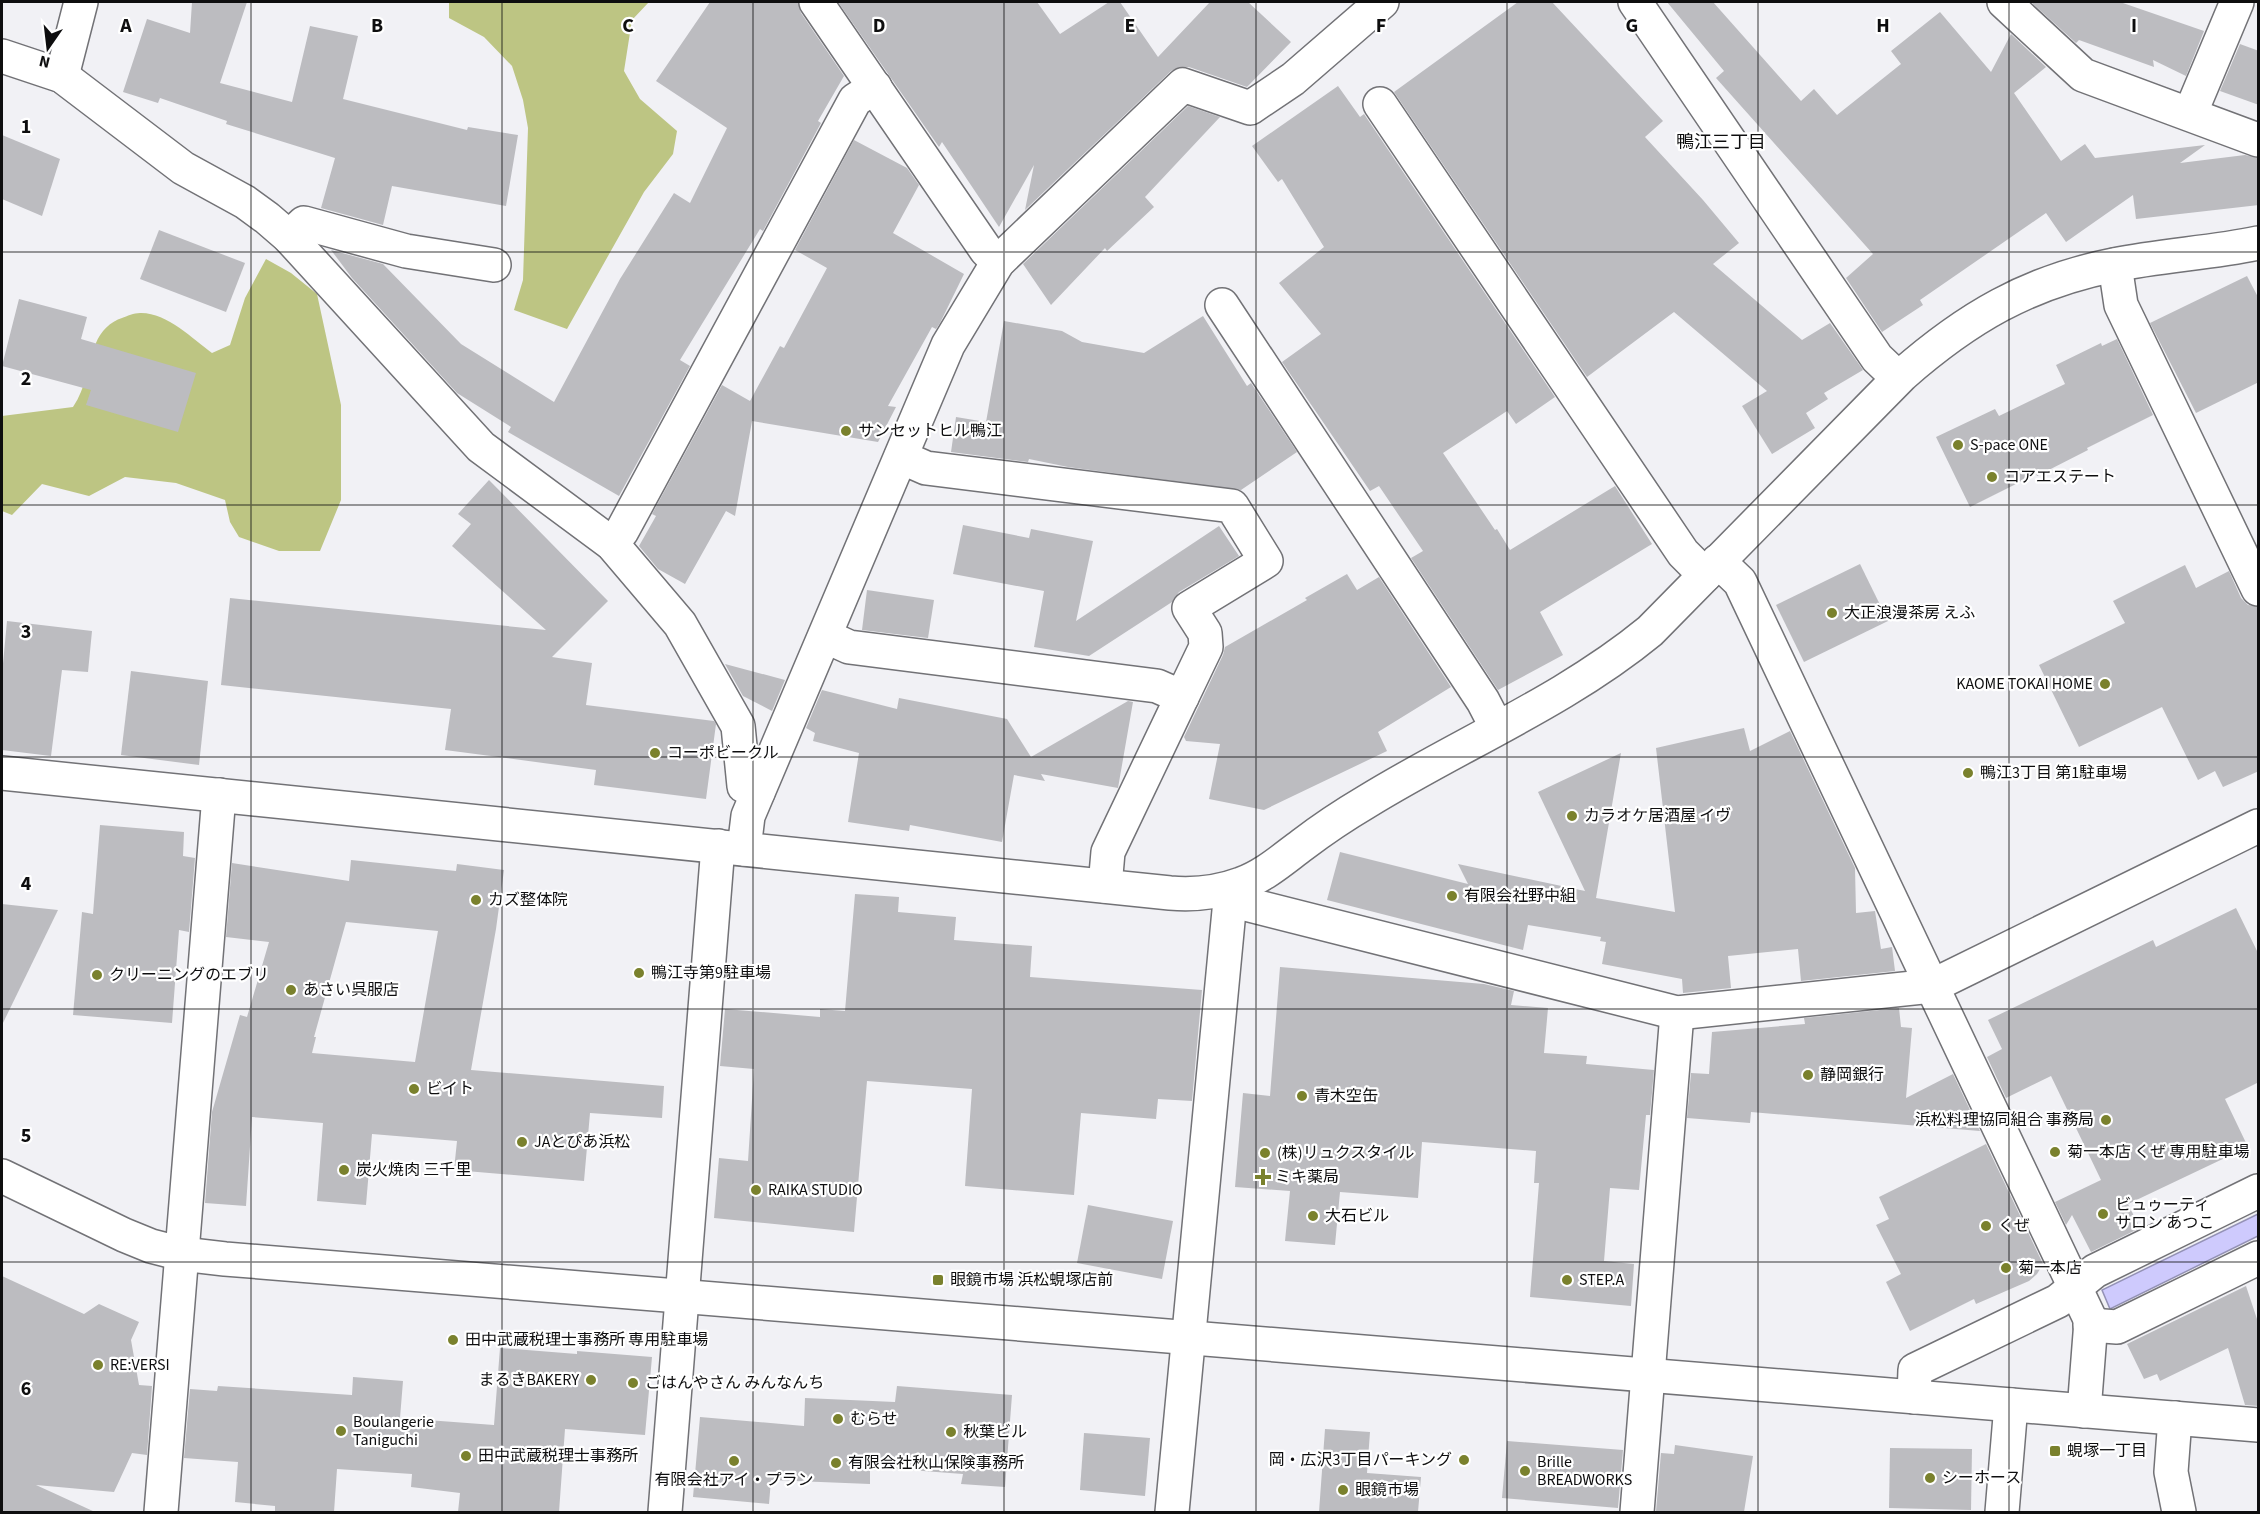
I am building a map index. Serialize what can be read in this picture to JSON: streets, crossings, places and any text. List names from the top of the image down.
{
  "districts": ["鴨江三丁目"],
  "places": {
    "other": [
      "サンセットヒル鴨江",
      "S-pace ONE",
      "コアエステート",
      "大正浪漫茶房 えふ",
      "KAOME TOKAI HOME",
      "コーポビークル",
      "鴨江3丁目 第1駐車場",
      "カラオケ居酒屋 イヴ",
      "有限会社野中組",
      "カズ整体院",
      "鴨江寺第9駐車場",
      "クリーニングのエブリ",
      "あさい呉服店",
      "静岡銀行",
      "ビイト",
      "青木空缶",
      "浜松料理協同組合 事務局",
      "JAとぴあ浜松",
      "菊一本店 くぜ 専用駐車場",
      "(株)リュクスタイル",
      "炭火焼肉 三千里",
      "RAIKA STUDIO",
      "ビュゥーティ サロン あつこ",
      "大石ビル",
      "くぜ",
      "菊一本店",
      "STEP.A",
      "田中武蔵税理士事務所 専用駐車場",
      "RE:VERSI",
      "まるきBAKERY",
      "ごはんやさん みんなんち",
      "むらせ",
      "Boulangerie Taniguchi",
      "秋葉ビル",
      "田中武蔵税理士事務所",
      "岡・広沢3丁目パーキング",
      "有限会社アイ・プラン",
      "有限会社秋山保険事務所",
      "Brille BREADWORKS",
      "シーホース",
      "眼鏡市場"
    ],
    "health": ["ミキ薬局"],
    "transit": ["眼鏡市場 浜松蜆塚店前", "蜆塚一丁目"]
  },
  "north": "bottom",
  "grid": {
    "columns": [
      "A",
      "B",
      "C",
      "D",
      "E",
      "F",
      "G",
      "H",
      "I"
    ],
    "rows": [
      "1",
      "2",
      "3",
      "4",
      "5",
      "6"
    ]
  }
}
